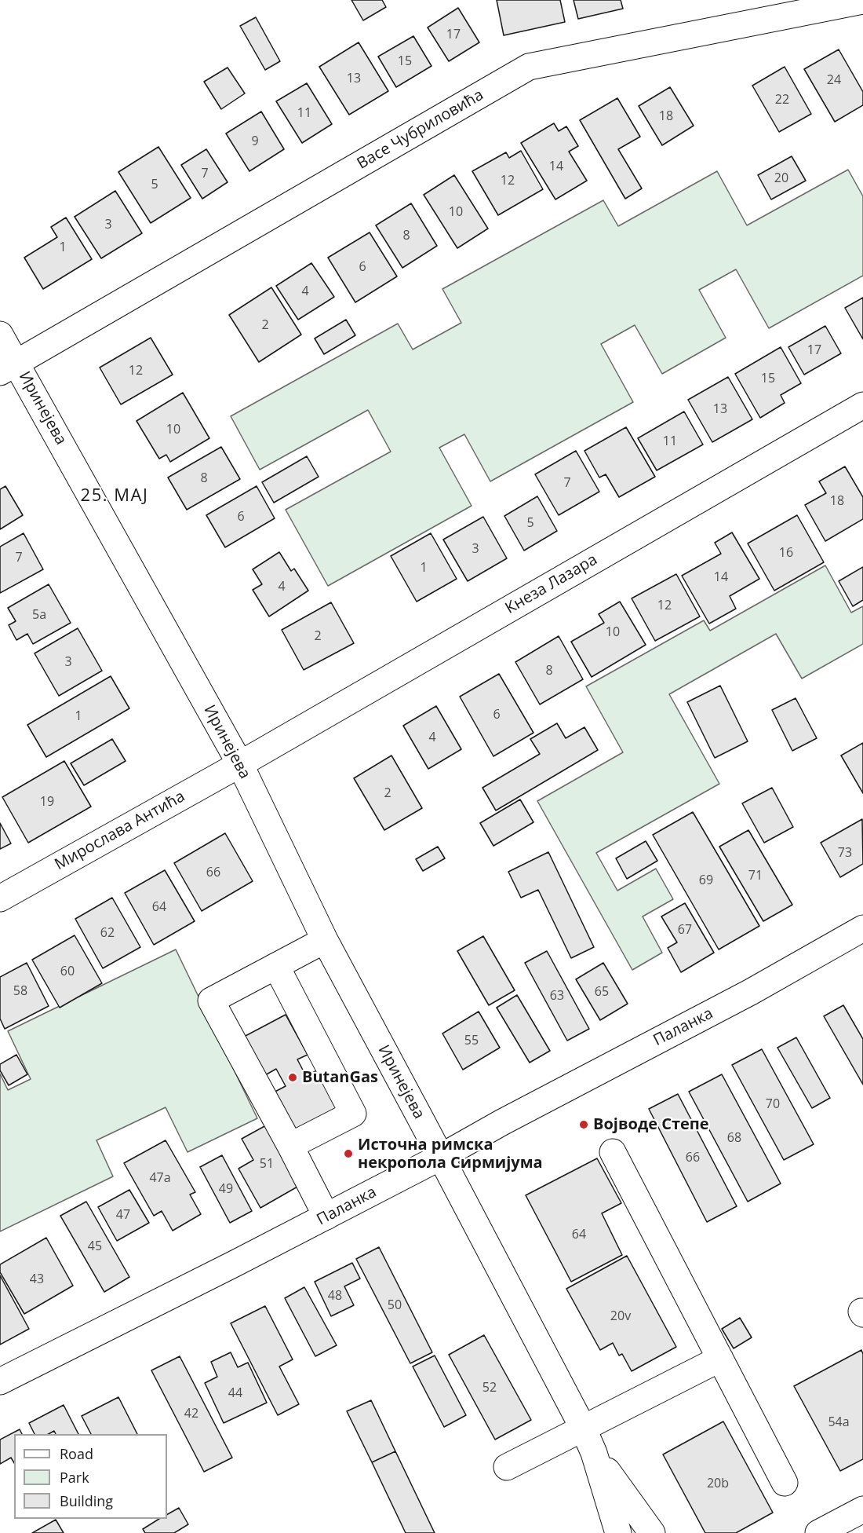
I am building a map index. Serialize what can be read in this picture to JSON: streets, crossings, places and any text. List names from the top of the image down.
{
  "streets": {
    "street": [
      "Васе Чубриловића",
      "Иринејева",
      "Кнеза Лазара",
      "Мирослава Антића",
      "Паланка"
    ]
  },
  "crossings": [
    ["Васе Чубриловића", "Иринејева"],
    ["Иринејева", "Кнеза Лазара"],
    ["Иринејева", "Мирослава Антића"],
    ["Иринејева", "Паланка"],
    ["Кнеза Лазара", "Мирослава Антића"]
  ],
  "districts": ["25. МАЈ"],
  "places": ["ButanGas", "Војводе Степе", "Источна римска некропола Сирмијума"],
  "house_numbers": [
    "17",
    "15",
    "13",
    "24",
    "22",
    "11",
    "18",
    "9",
    "14",
    "7",
    "20",
    "12",
    "5",
    "10",
    "3",
    "8",
    "1",
    "6",
    "4",
    "2",
    "17",
    "12",
    "15",
    "13",
    "10",
    "11",
    "8",
    "7",
    "18",
    "6",
    "5",
    "3",
    "16",
    "7",
    "1",
    "14",
    "4",
    "12",
    "5a",
    "10",
    "2",
    "3",
    "8",
    "6",
    "1",
    "4",
    "2",
    "19",
    "73",
    "66",
    "71",
    "69",
    "64",
    "67",
    "62",
    "60",
    "58",
    "65",
    "63",
    "55",
    "70",
    "68",
    "66",
    "51",
    "47a",
    "49",
    "47",
    "64",
    "45",
    "43",
    "48",
    "50",
    "20v",
    "52",
    "44",
    "42",
    "54a",
    "20b"
  ],
  "legend": ["Road", "Park", "Building"]
}
